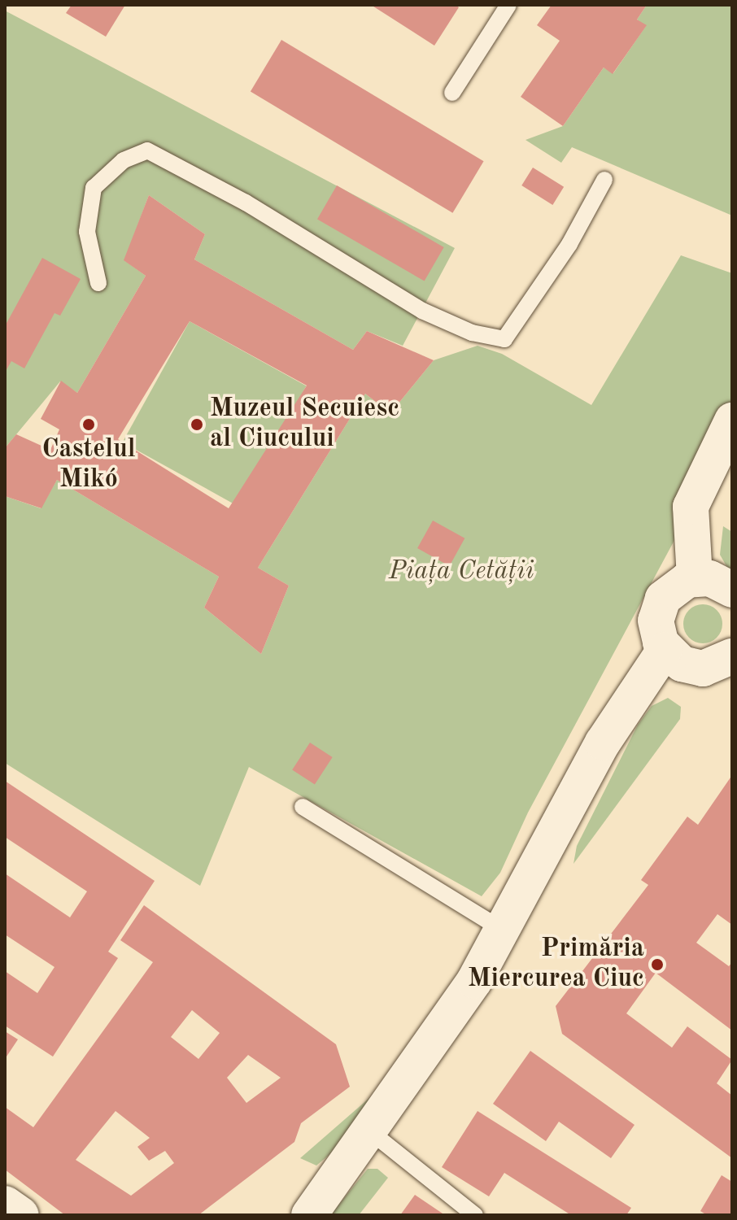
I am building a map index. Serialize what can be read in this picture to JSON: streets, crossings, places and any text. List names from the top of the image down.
{
  "parks": ["Piața Cetății"],
  "places": ["Castelul Mikó", "Muzeul Secuiesc al Ciucului", "Primăria Miercurea Ciuc"]
}
